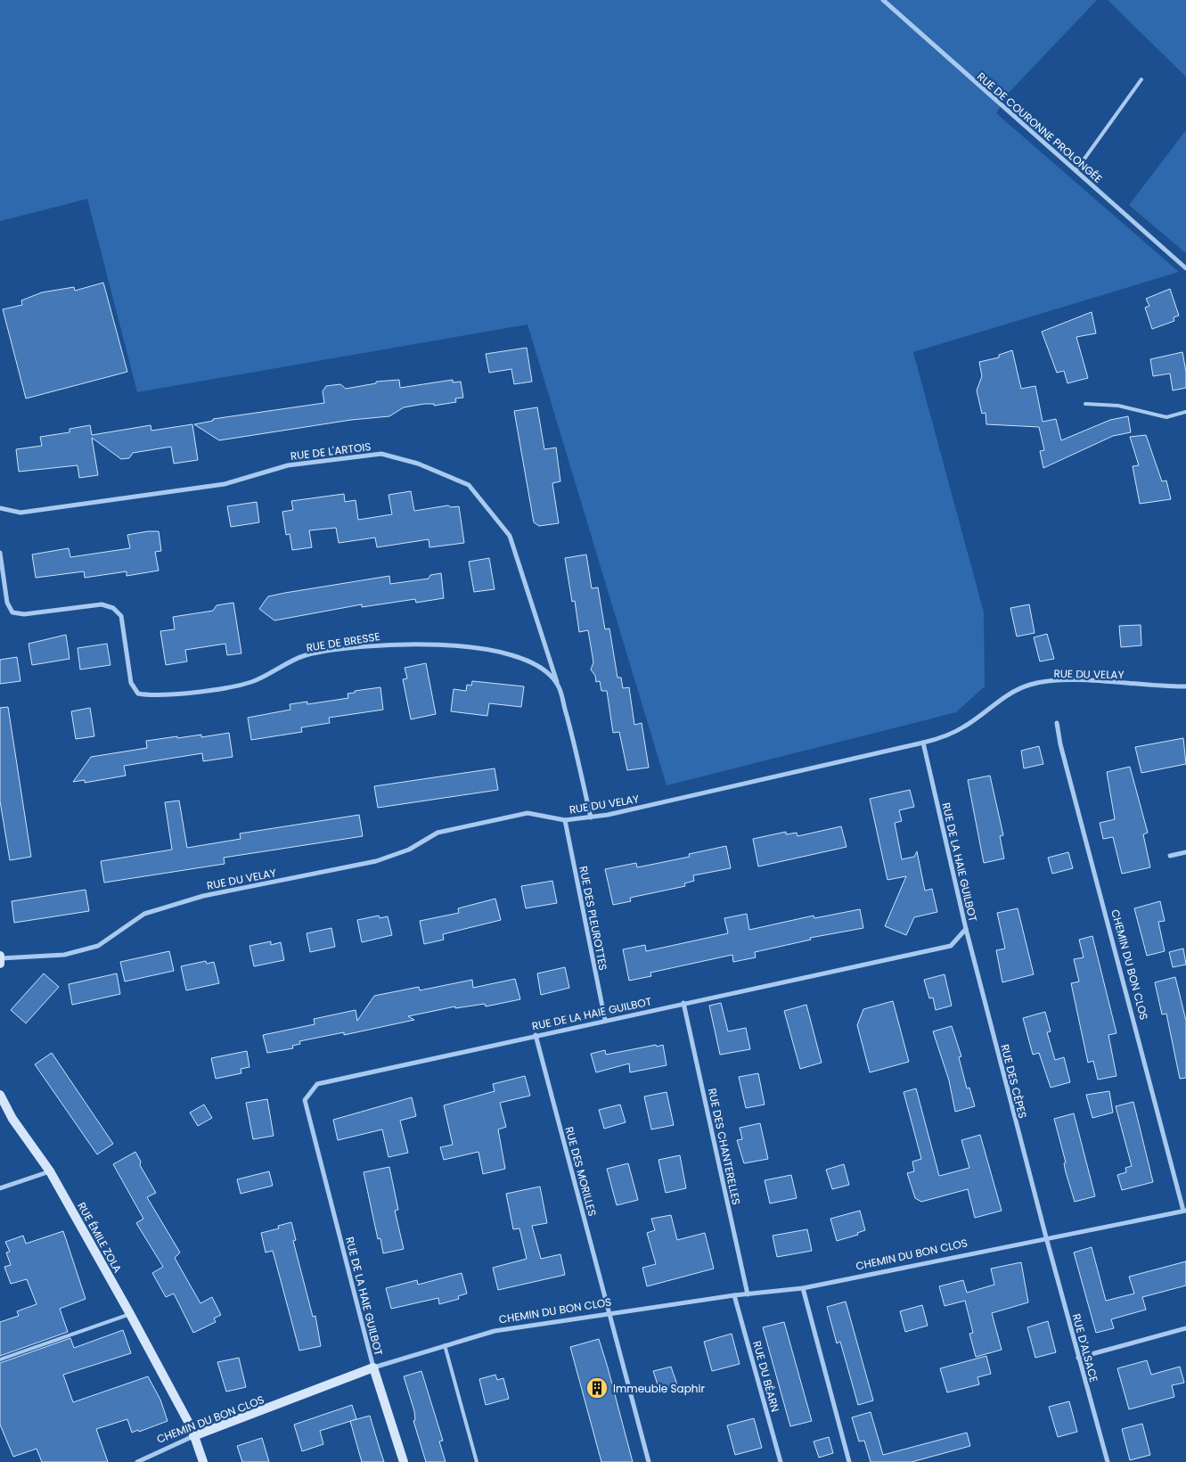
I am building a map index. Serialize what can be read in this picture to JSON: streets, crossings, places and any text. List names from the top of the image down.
{
  "streets": {
    "street": [
      "RUE DE COURONNE PROLONGÉE",
      "RUE DE L'ARTOIS",
      "RUE DE BRESSE",
      "RUE DU VELAY",
      "RUE DE LA HAIE GUILBOT",
      "RUE DES PLEUROTTES",
      "CHEMIN DU BON CLOS",
      "RUE DES CÈPES",
      "RUE DES CHANTERELLES",
      "RUE DES MORILLES",
      "RUE ÉMILE ZOLA",
      "RUE D'ALSACE",
      "RUE DU BÉARN"
    ]
  },
  "crossings": [
    ["RUE DE L'ARTOIS", "RUE DE BRESSE"],
    ["RUE DU VELAY", "RUE DE LA HAIE GUILBOT"],
    ["RUE DU VELAY", "RUE DES PLEUROTTES"],
    ["RUE DE LA HAIE GUILBOT", "RUE DES PLEUROTTES"],
    ["RUE DE LA HAIE GUILBOT", "CHEMIN DU BON CLOS"],
    ["RUE DE LA HAIE GUILBOT", "RUE DES CÈPES"],
    ["RUE DE LA HAIE GUILBOT", "RUE DES CHANTERELLES"],
    ["RUE DE LA HAIE GUILBOT", "RUE DES MORILLES"],
    ["CHEMIN DU BON CLOS", "RUE DES CÈPES"],
    ["CHEMIN DU BON CLOS", "RUE DES CHANTERELLES"],
    ["CHEMIN DU BON CLOS", "RUE DES MORILLES"],
    ["CHEMIN DU BON CLOS", "RUE ÉMILE ZOLA"],
    ["CHEMIN DU BON CLOS", "RUE D'ALSACE"],
    ["CHEMIN DU BON CLOS", "RUE DU BÉARN"],
    ["RUE DES CÈPES", "RUE D'ALSACE"]
  ],
  "places": {
    "building": ["Immeuble Saphir"]
  }
}
